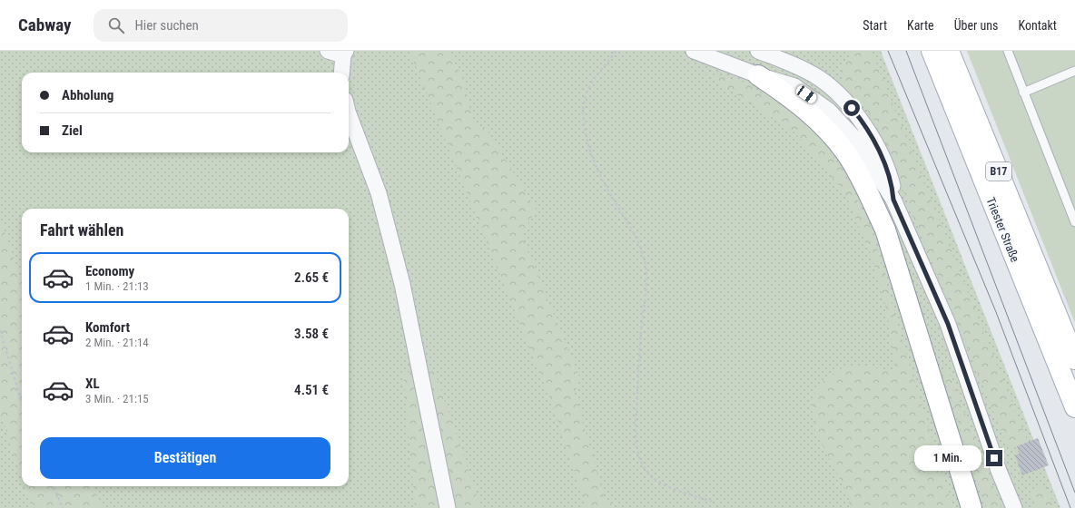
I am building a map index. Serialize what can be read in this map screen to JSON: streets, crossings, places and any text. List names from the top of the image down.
{
  "streets": {
    "main road": ["B17", "Triester Straße"]
  },
  "page": {
    "header": "Cabway",
    "search": "Hier suchen",
    "nav": [
      "Start",
      "Karte",
      "Über uns",
      "Kontakt"
    ],
    "banner": ["Abholung", "Ziel"],
    "heading": "Fahrt wählen",
    "list": [
      {
        "name": "Economy",
        "note": "1 Min. · 21:13",
        "value": "2.65 €"
      },
      {
        "name": "Komfort",
        "note": "2 Min. · 21:14",
        "value": "3.58 €"
      },
      {
        "name": "XL",
        "note": "3 Min. · 21:15",
        "value": "4.51 €"
      }
    ],
    "buttons": "Bestätigen",
    "bubble": "1 Min."
  }
}
